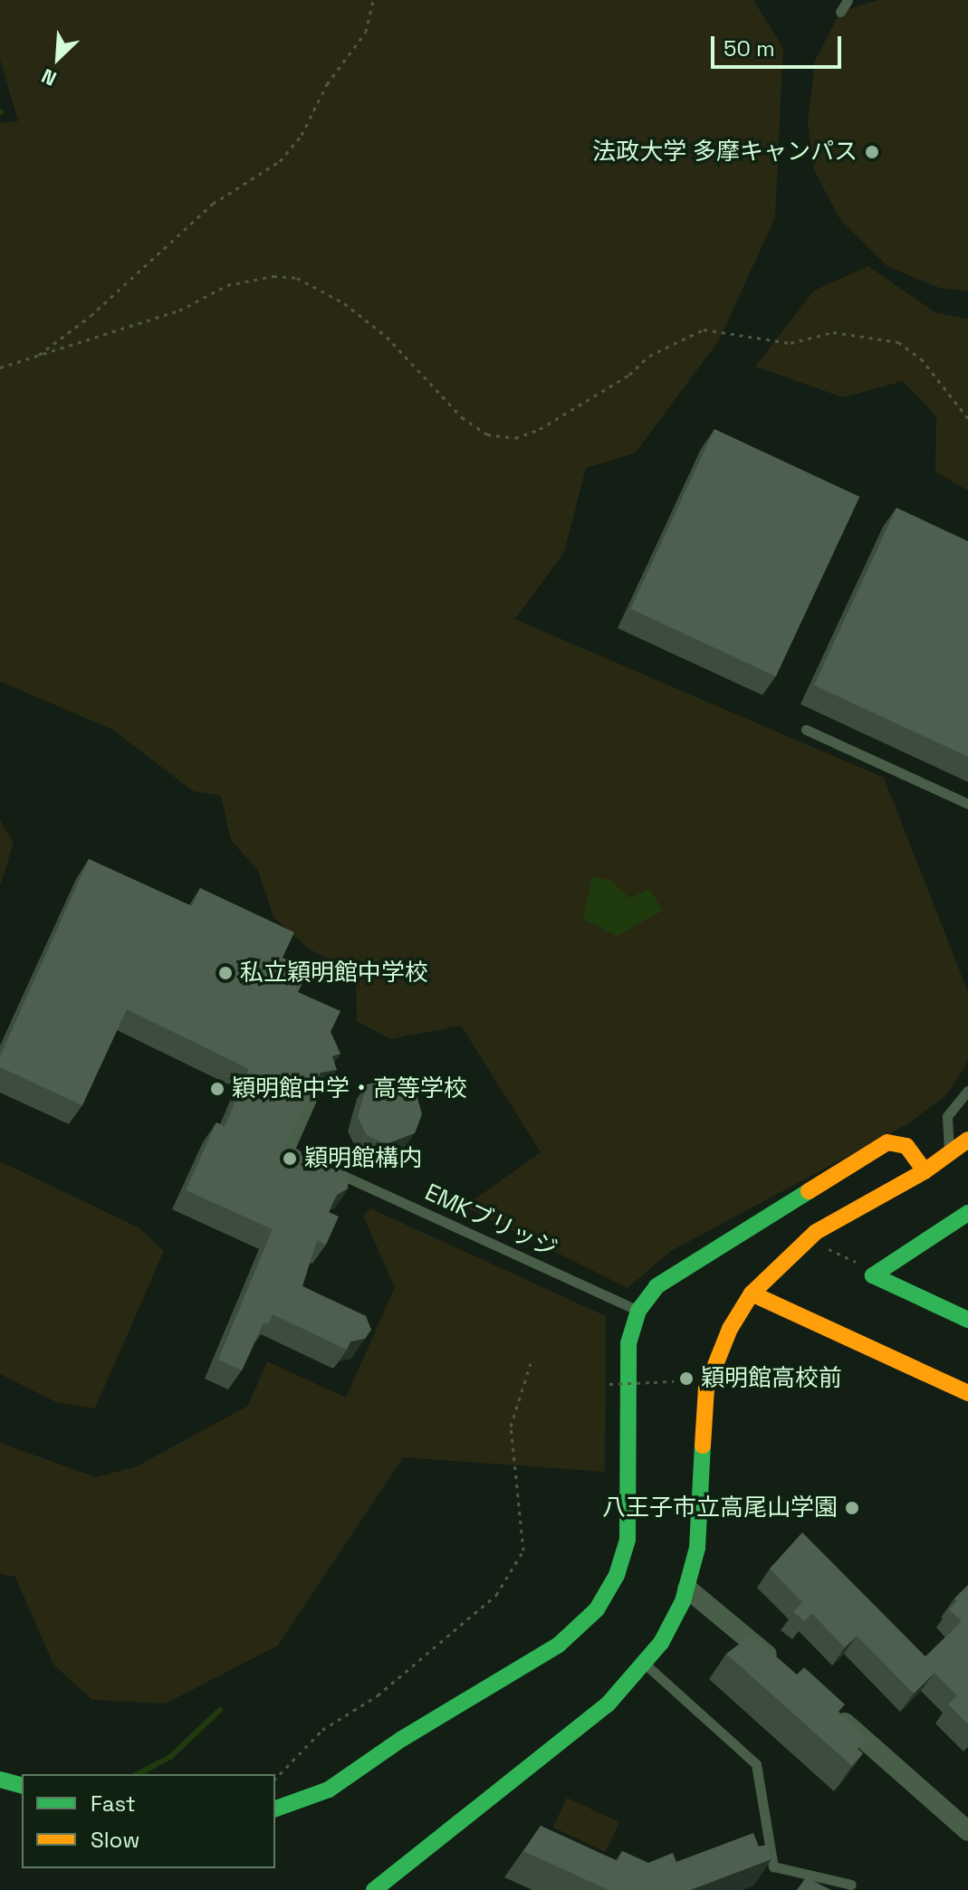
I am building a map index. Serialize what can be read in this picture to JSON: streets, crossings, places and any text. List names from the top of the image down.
{
  "streets": {
    "lane": ["EMKブリッジ"]
  },
  "places": [
    "法政大学 多摩キャンパス",
    "私立穎明館中学校",
    "穎明館中学・高等学校",
    "穎明館構内",
    "穎明館高校前",
    "八王子市立高尾山学園"
  ],
  "legend": ["Fast", "Slow"],
  "scale_bar": "50 m",
  "north": "bottom left"
}
